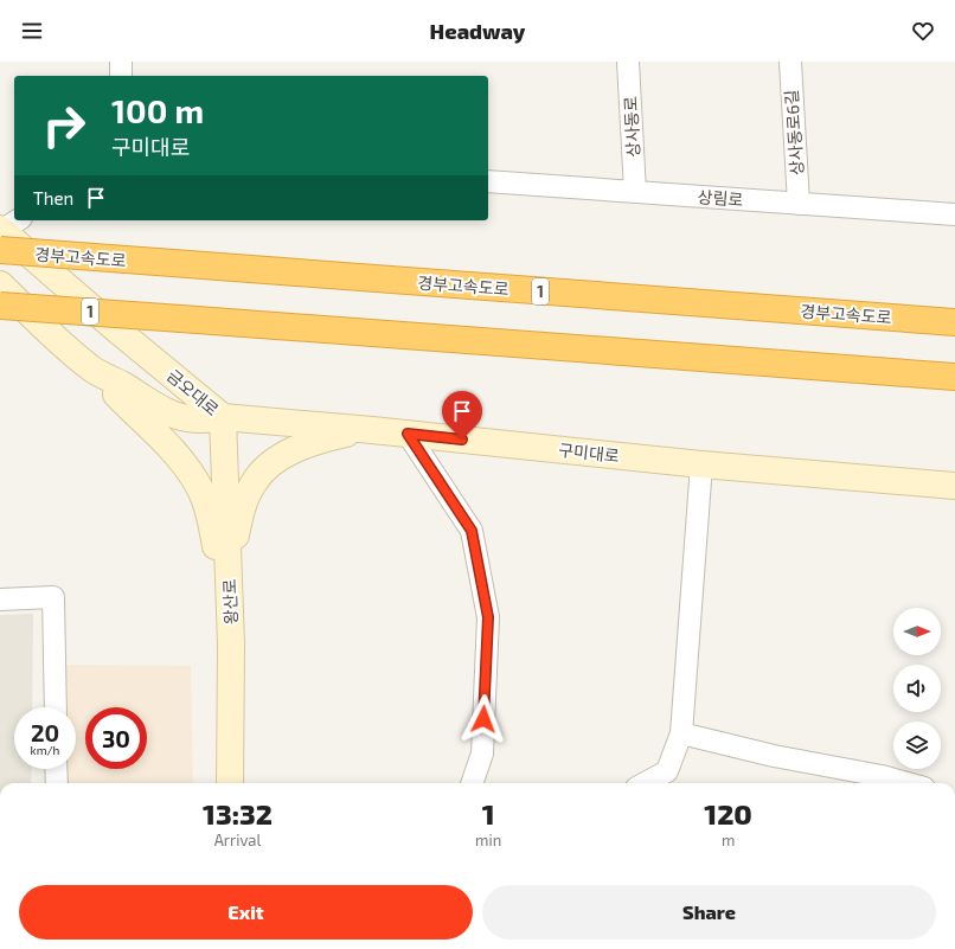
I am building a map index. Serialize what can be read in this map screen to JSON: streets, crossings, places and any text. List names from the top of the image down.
{
  "streets": {
    "highway": ["경부고속도로", "1"],
    "main road": ["금오대로", "구미대로", "왕산로"],
    "street": ["상사동로", "상사동로6길", "상림로"]
  },
  "crossings": [
    ["상사동로", "상림로"],
    ["상사동로6길", "상림로"],
    ["경부고속도로", "금오대로"],
    ["금오대로", "구미대로"],
    ["금오대로", "왕산로"],
    ["구미대로", "왕산로"]
  ],
  "north": "right",
  "page": {
    "header": "Headway",
    "turn": ["100 m", "구미대로"],
    "then": "Then",
    "speed": "20 km/h",
    "limit": "30",
    "eta": [
      "13:32",
      "Arrival",
      "1",
      "min",
      "120",
      "m"
    ],
    "buttons": ["Exit", "Share"]
  }
}
